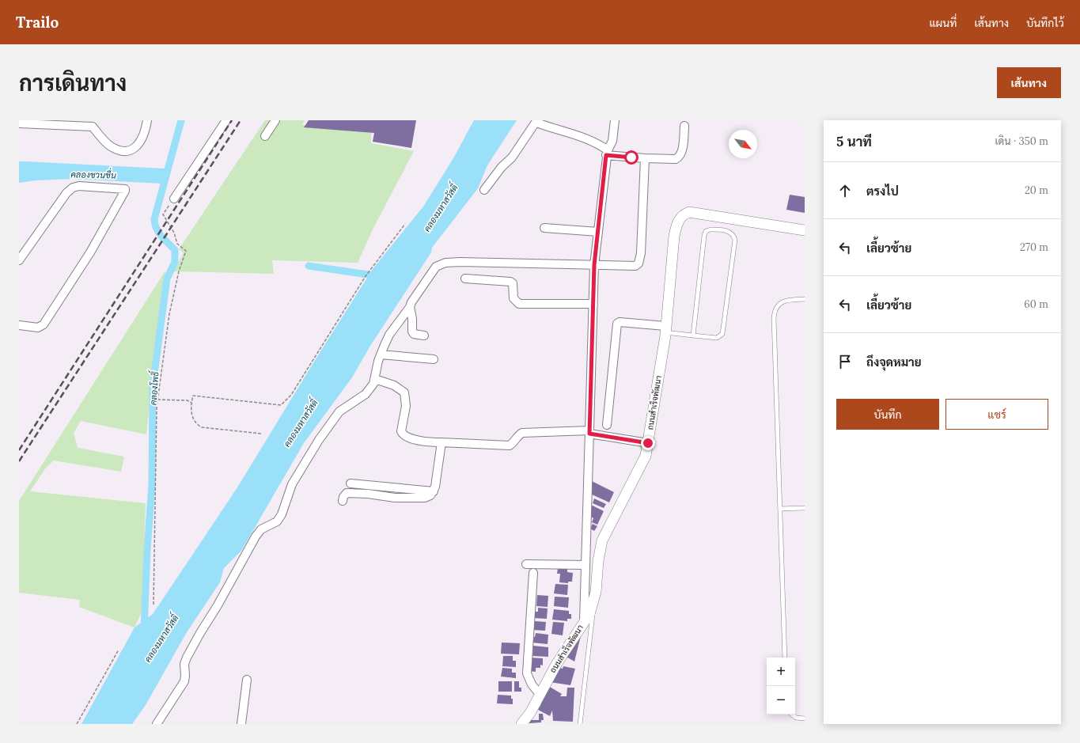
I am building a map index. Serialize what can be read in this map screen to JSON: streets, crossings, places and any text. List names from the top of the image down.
{
  "streets": {
    "street": ["ถนนสำเร็จพัฒนา"]
  },
  "water": ["คลองชวนชื่น", "คลองมหาสวัสดิ์", "คลองโพธิ์"],
  "north": "bottom right",
  "page": {
    "header": "Trailo",
    "nav": ["แผนที่", "เส้นทาง", "บันทึกไว้"],
    "title": "การเดินทาง",
    "buttons": [
      "เส้นทาง",
      ["บันทึก", "แชร์"]
    ],
    "heading": ["5 นาที", "เดิน · 350 m"],
    "list": [
      ["ตรงไป", "20 m"],
      ["เลี้ยวซ้าย", "270 m"],
      ["เลี้ยวซ้าย", "60 m"],
      "ถึงจุดหมาย"
    ],
    "map_buttons": ["+", "−"]
  }
}
